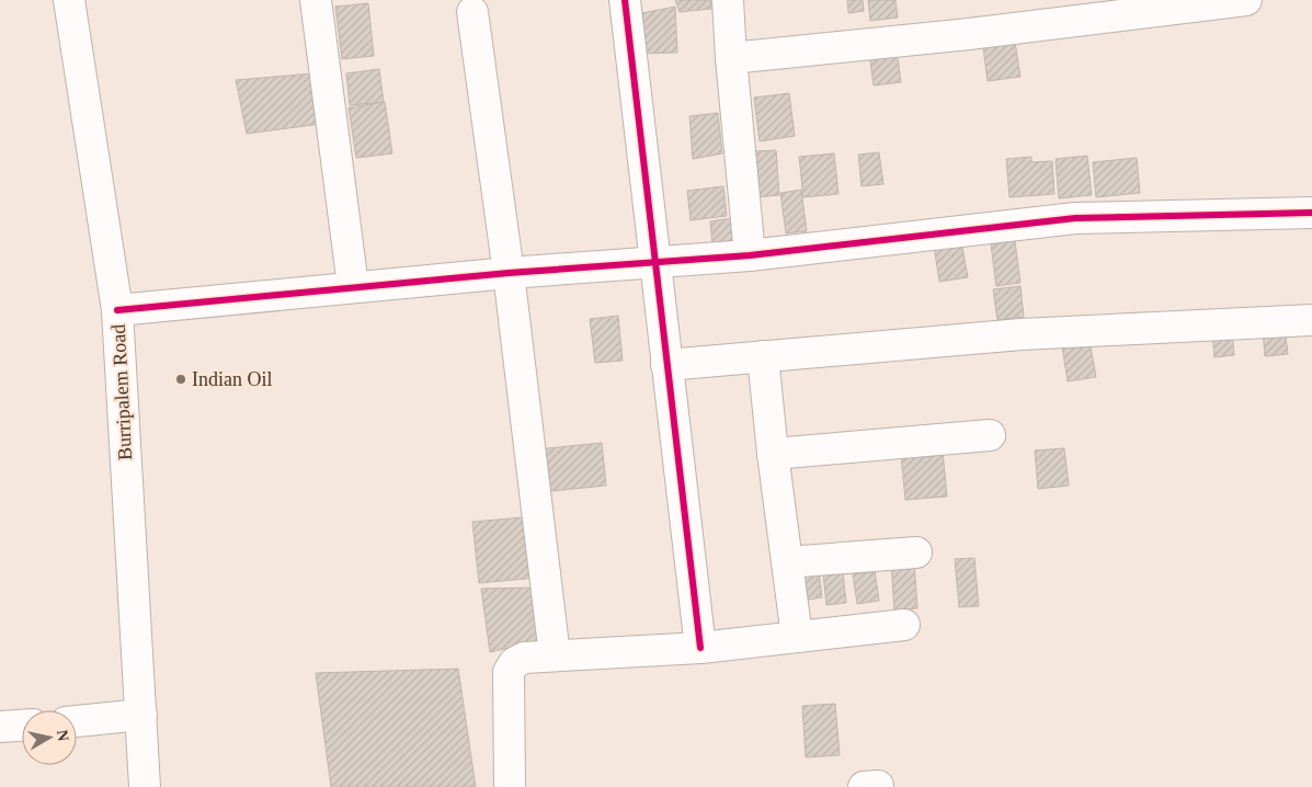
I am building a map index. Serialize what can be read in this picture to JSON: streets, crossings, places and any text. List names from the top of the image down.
{
  "streets": {
    "street": ["Burripalem Road"]
  },
  "places": ["Indian Oil"],
  "north": "right"
}
